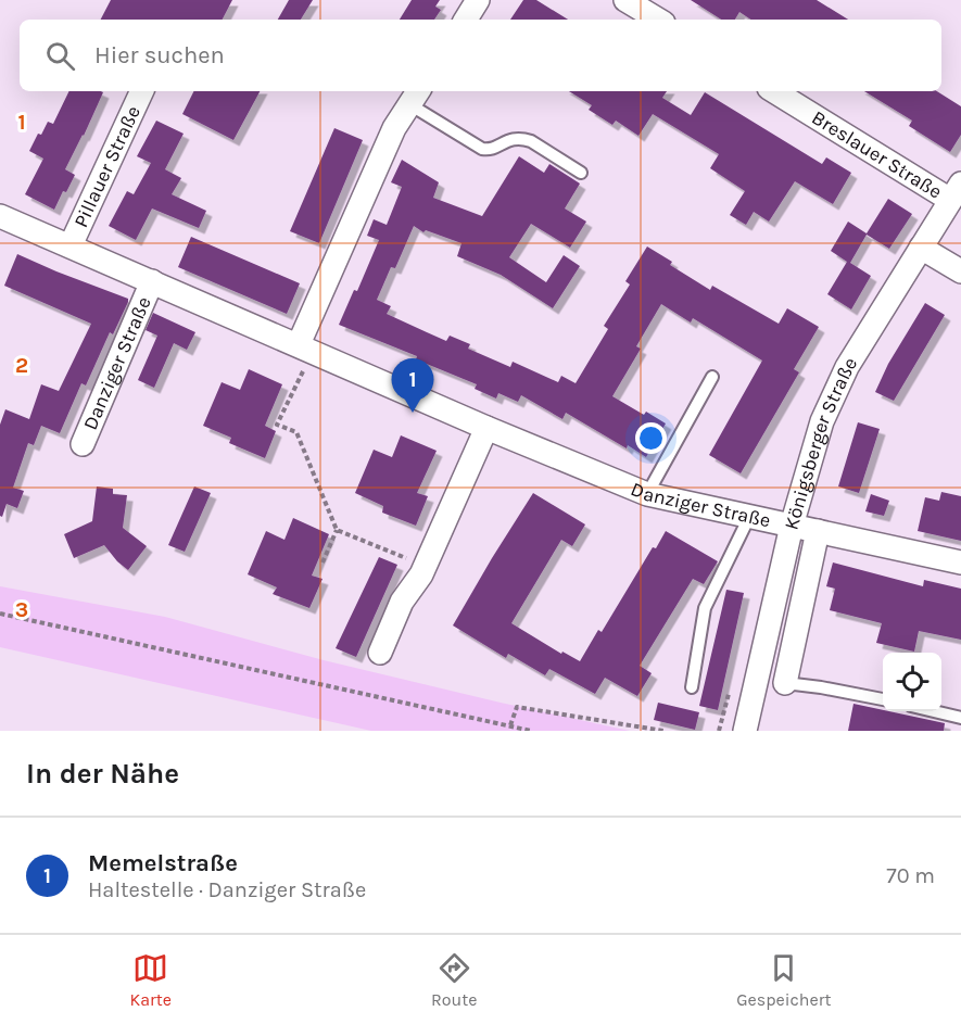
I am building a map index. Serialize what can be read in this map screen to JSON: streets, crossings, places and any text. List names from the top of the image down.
{
  "streets": {
    "street": [
      "Breslauer Straße",
      "Pillauer Straße",
      "Danziger Straße",
      "Königsberger Straße"
    ]
  },
  "crossings": [
    ["Breslauer Straße", "Königsberger Straße"],
    ["Pillauer Straße", "Danziger Straße"],
    ["Danziger Straße", "Königsberger Straße"]
  ],
  "page": {
    "search": "Hier suchen",
    "pins": "1",
    "heading": "In der Nähe",
    "list": [
      {
        "mark": "1",
        "name": "Memelstraße",
        "note": "Haltestelle · Danziger Straße",
        "value": "70 m"
      }
    ],
    "nav": ["Karte", "Route", "Gespeichert"]
  },
  "grid": {
    "rows": ["1", "2", "3"]
  }
}
